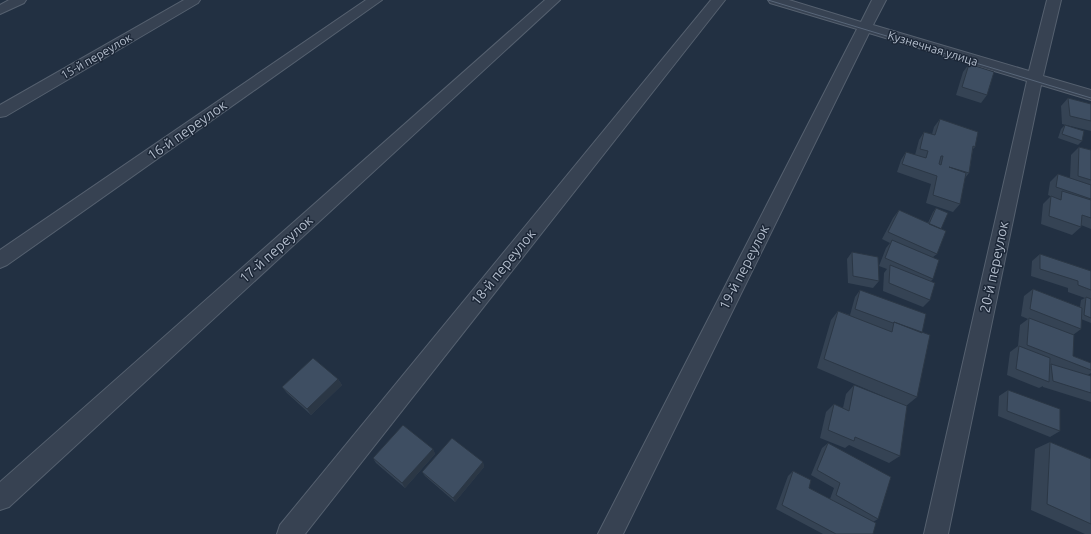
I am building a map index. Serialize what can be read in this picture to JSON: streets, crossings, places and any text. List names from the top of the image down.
{
  "streets": {
    "street": [
      "Кузнечная улица",
      "15-й переулок",
      "16-й переулок",
      "17-й переулок",
      "18-й переулок",
      "19-й переулок",
      "20-й переулок"
    ]
  },
  "crossings": [
    ["Кузнечная улица", "19-й переулок"],
    ["Кузнечная улица", "20-й переулок"]
  ]
}
